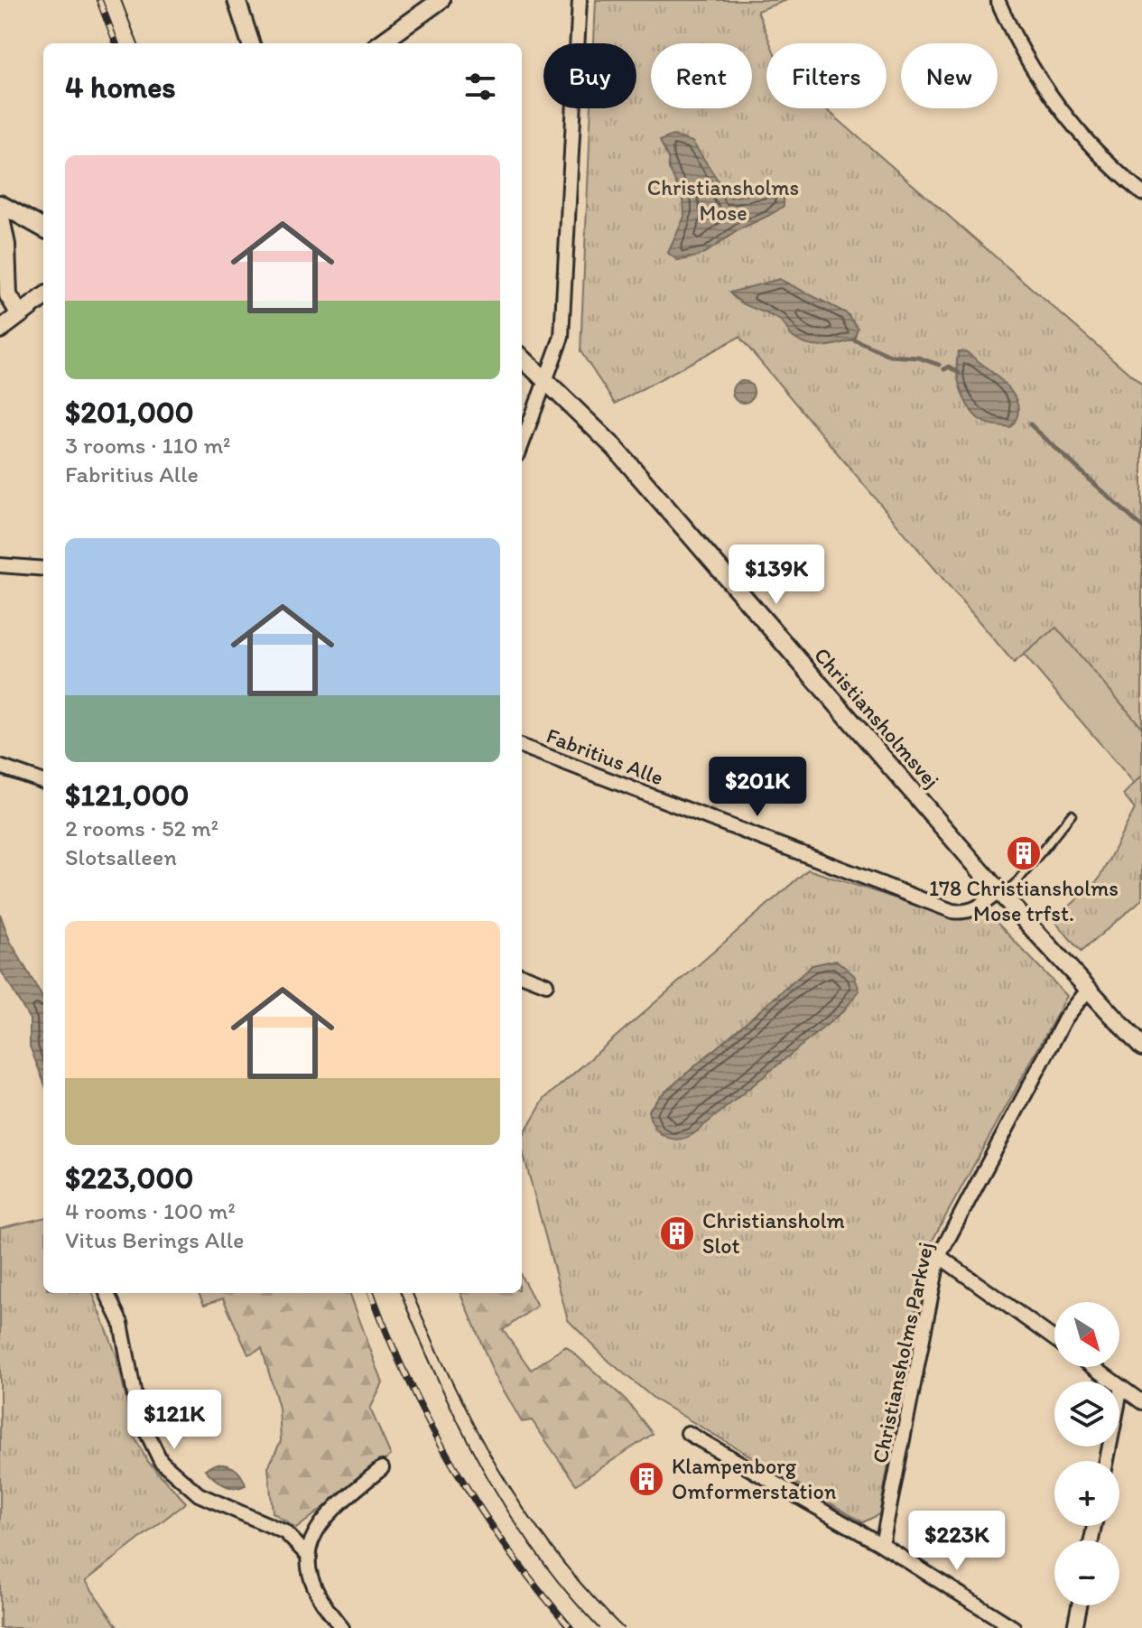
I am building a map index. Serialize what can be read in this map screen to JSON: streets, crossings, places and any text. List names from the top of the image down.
{
  "streets": {
    "street": ["Christiansholmsvej", "Fabritius Alle", "Christiansholms Parkvej"]
  },
  "crossings": [
    ["Christiansholmsvej", "Fabritius Alle"],
    ["Christiansholmsvej", "Christiansholms Parkvej"]
  ],
  "parks": ["Christiansholms Mose"],
  "places": {
    "building": ["178 Christiansholms Mose trfst.", "Christiansholm Slot", "Klampenborg Omformerstation"]
  },
  "north": "bottom right",
  "page": {
    "chip": [
      "Buy",
      "Rent",
      "Filters",
      "New"
    ],
    "heading": "4 homes",
    "list": [
      {
        "name": "$201,000",
        "note": "3 rooms · 110 m² · Fabritius Alle"
      },
      {
        "name": "$121,000",
        "note": "2 rooms · 52 m² · Slotsalleen"
      },
      {
        "name": "$223,000",
        "note": "4 rooms · 100 m² · Vitus Berings Alle"
      }
    ],
    "price": [
      "$139K",
      "$201K",
      "$121K",
      "$223K"
    ],
    "map_buttons": ["+", "−"]
  }
}
